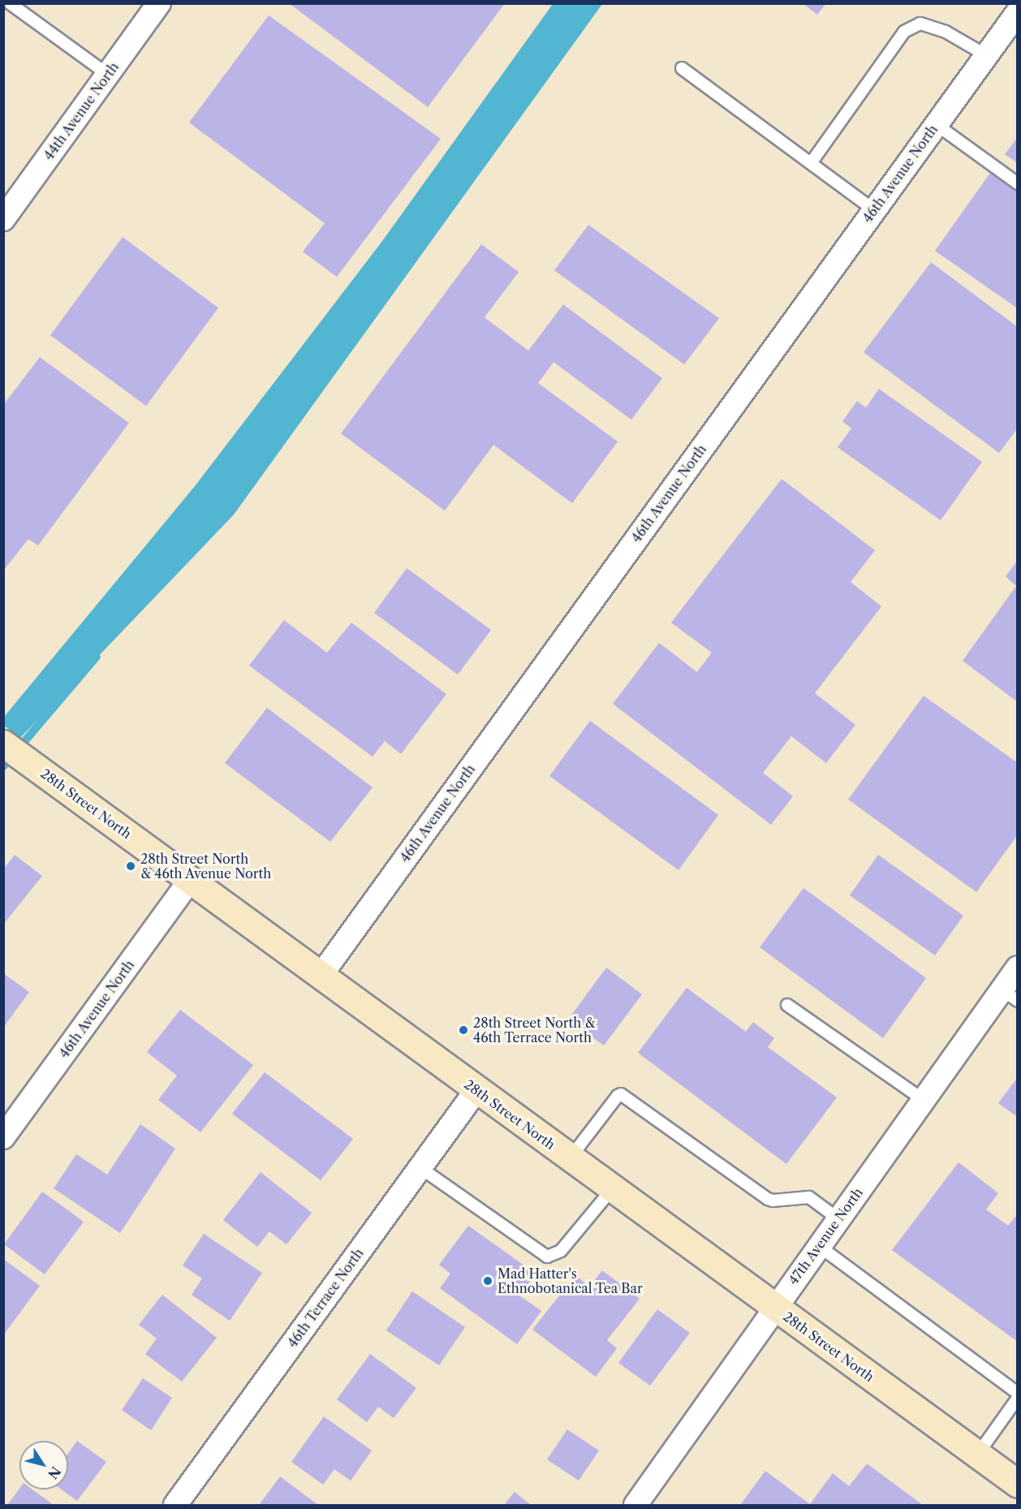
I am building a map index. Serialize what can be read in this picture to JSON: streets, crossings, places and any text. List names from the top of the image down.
{
  "streets": {
    "street": [
      "44th Avenue North",
      "46th Avenue North",
      "28th Street North",
      "47th Avenue North",
      "46th Terrace North"
    ]
  },
  "crossings": [
    ["46th Avenue North", "28th Street North"],
    ["28th Street North", "47th Avenue North"],
    ["28th Street North", "46th Terrace North"]
  ],
  "places": ["28th Street North & 46th Avenue North", "28th Street North & 46th Terrace North", "Mad Hatter's Ethnobotanical Tea Bar"],
  "north": "bottom right"
}
